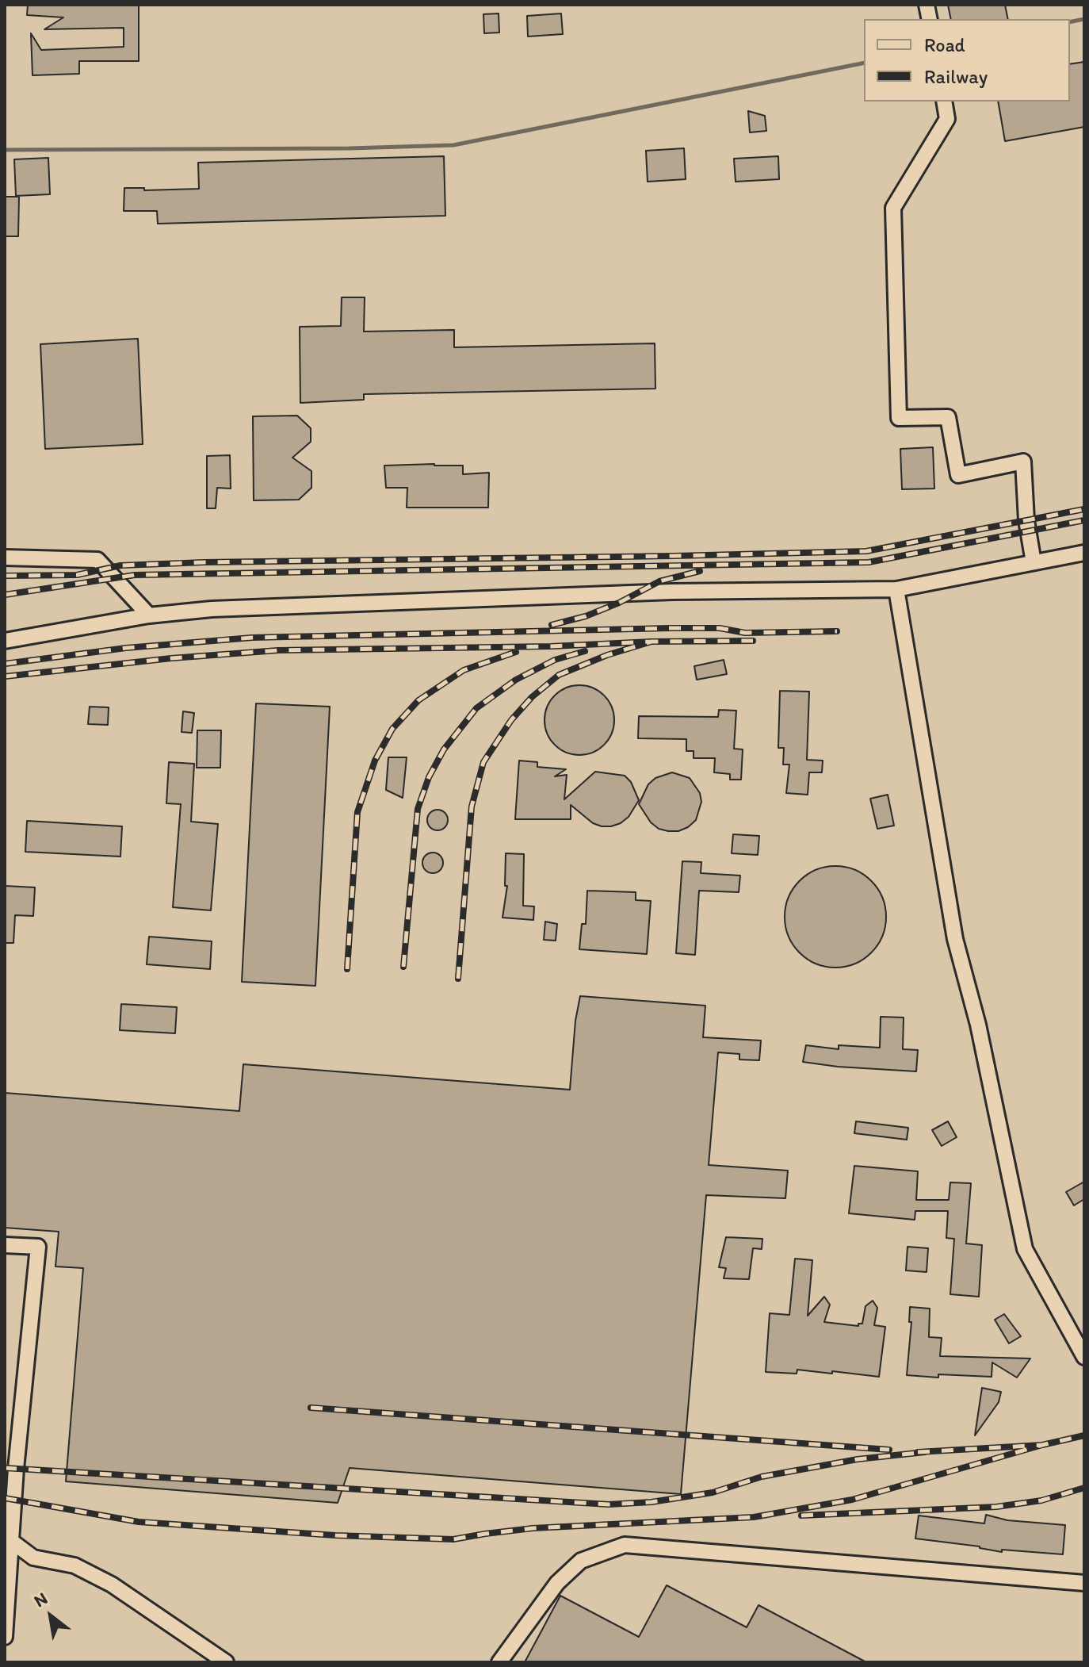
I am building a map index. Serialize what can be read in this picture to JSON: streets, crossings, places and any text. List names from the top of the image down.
{
  "legend": ["Road", "Railway"],
  "north": "top left"
}
